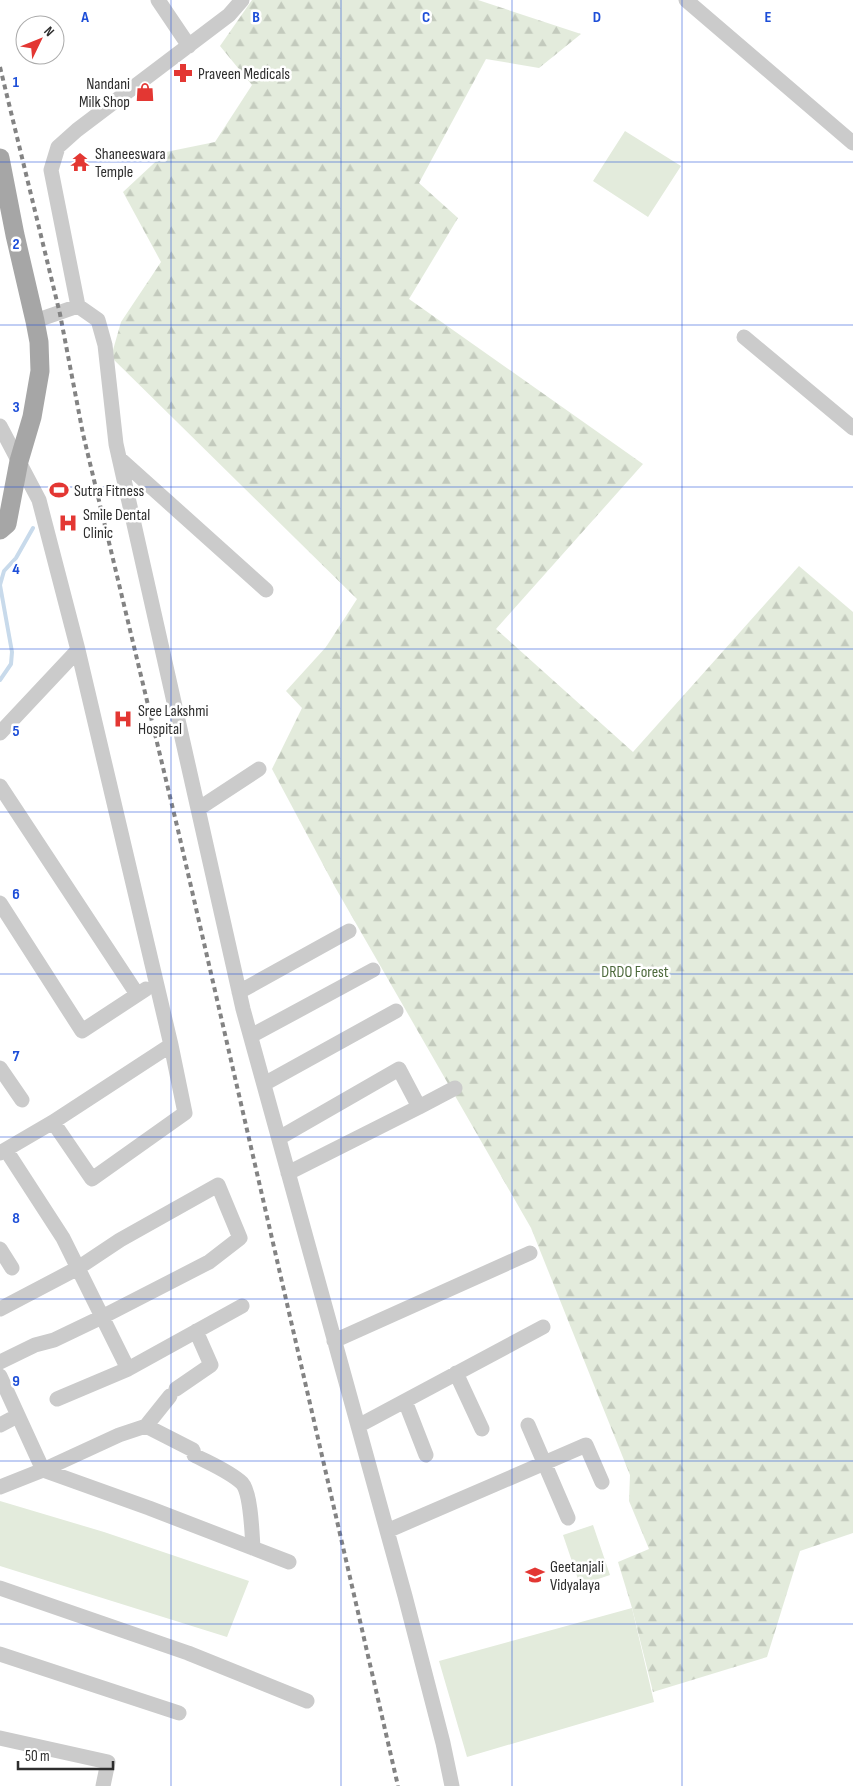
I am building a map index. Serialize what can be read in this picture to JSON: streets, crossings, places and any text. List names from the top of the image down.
{
  "parks": ["DRDO Forest"],
  "places": {
    "pharmacy": ["Praveen Medicals"],
    "shop": ["Nandani Milk Shop"],
    "temple": ["Shaneeswara Temple"],
    "sports": ["Sutra Fitness"],
    "hospital": ["Smile Dental Clinic", "Sree Lakshmi Hospital"],
    "school or university": ["Geetanjali Vidyalaya"]
  },
  "scale_bar": "50 m",
  "north": "top right",
  "grid": {
    "columns": [
      "A",
      "B",
      "C",
      "D",
      "E"
    ],
    "rows": [
      "1",
      "2",
      "3",
      "4",
      "5",
      "6",
      "7",
      "8",
      "9"
    ]
  }
}
